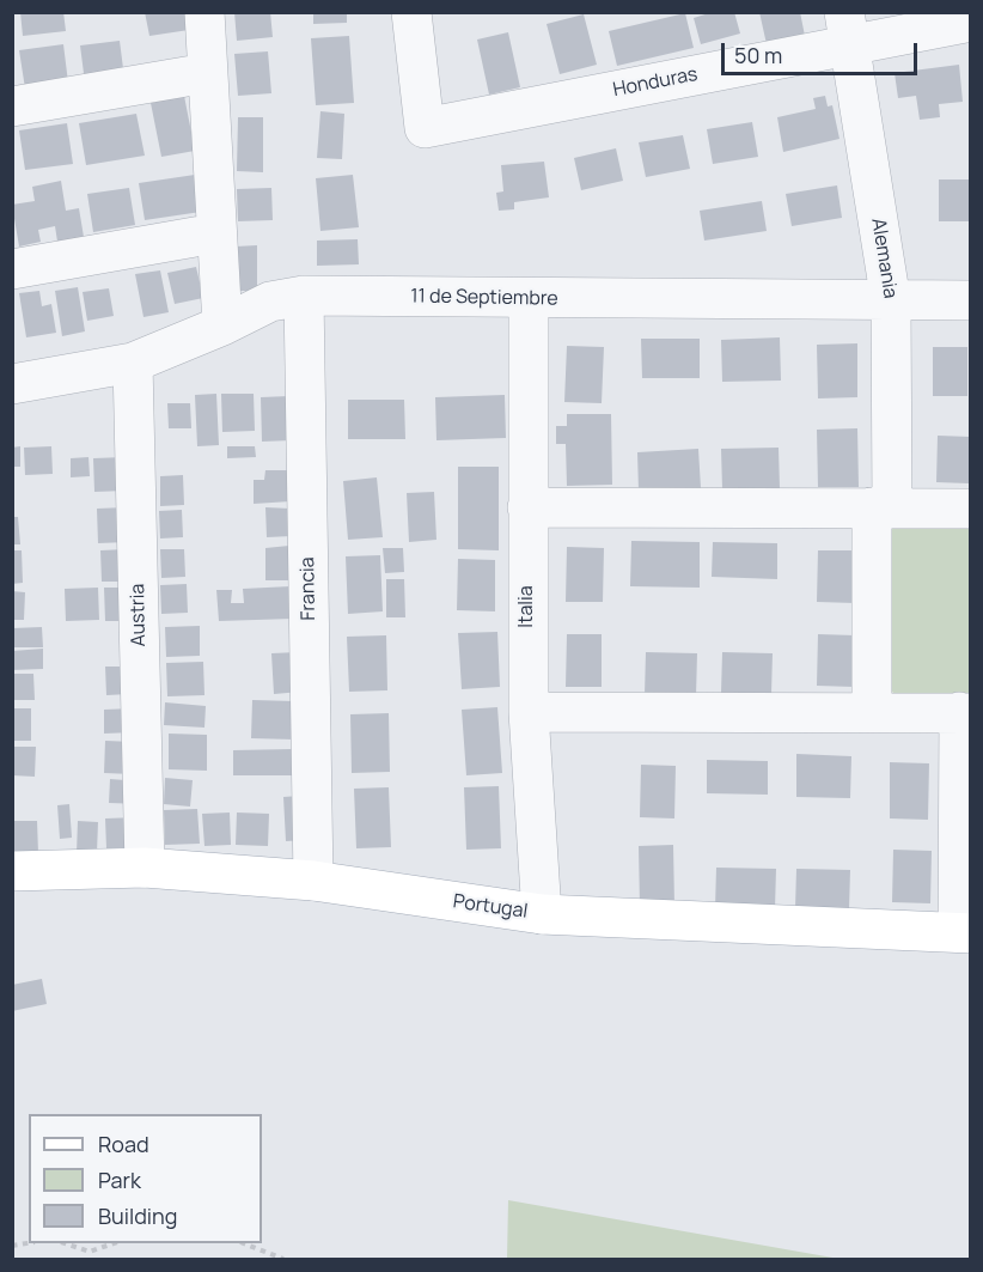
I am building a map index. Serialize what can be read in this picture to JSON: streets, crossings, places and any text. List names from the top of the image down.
{
  "streets": {
    "main road": ["Portugal"],
    "street": [
      "Honduras",
      "Alemania",
      "11 de Septiembre",
      "Francia",
      "Italia",
      "Austria"
    ]
  },
  "crossings": [
    ["Honduras", "Alemania"],
    ["Alemania", "11 de Septiembre"],
    ["11 de Septiembre", "Francia"],
    ["11 de Septiembre", "Italia"],
    ["11 de Septiembre", "Austria"],
    ["Francia", "Portugal"],
    ["Italia", "Portugal"],
    ["Austria", "Portugal"]
  ],
  "legend": ["Road", "Park", "Building"],
  "scale_bar": "50 m"
}
